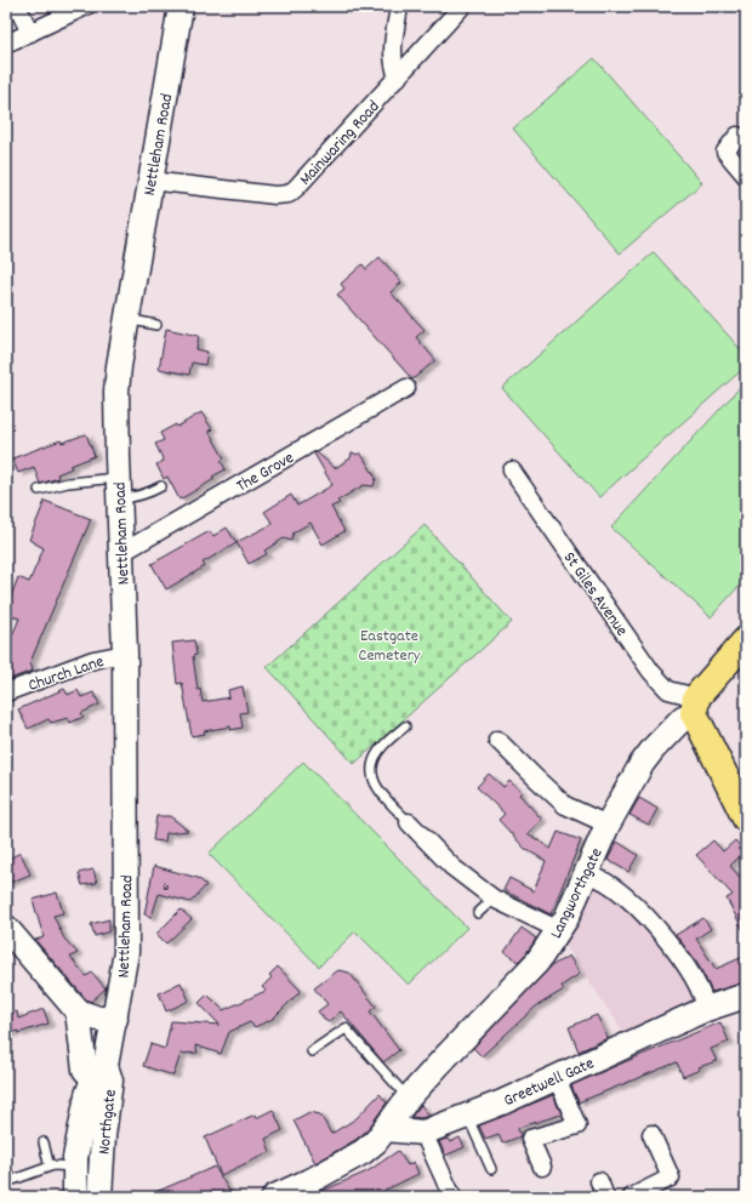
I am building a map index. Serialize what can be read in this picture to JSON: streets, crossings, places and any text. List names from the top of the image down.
{
  "streets": {
    "street": [
      "Mainwaring Road",
      "Nettleham Road",
      "The Grove",
      "St Giles Avenue",
      "Church Lane",
      "Langworthgate",
      "Greetwell Gate",
      "Northgate"
    ]
  },
  "crossings": [
    ["Mainwaring Road", "Nettleham Road"],
    ["Nettleham Road", "The Grove"],
    ["Nettleham Road", "Church Lane"],
    ["Nettleham Road", "Northgate"],
    ["St Giles Avenue", "Langworthgate"],
    ["Langworthgate", "Greetwell Gate"]
  ],
  "parks": ["Eastgate Cemetery"],
  "house_numbers": ["6"]
}
